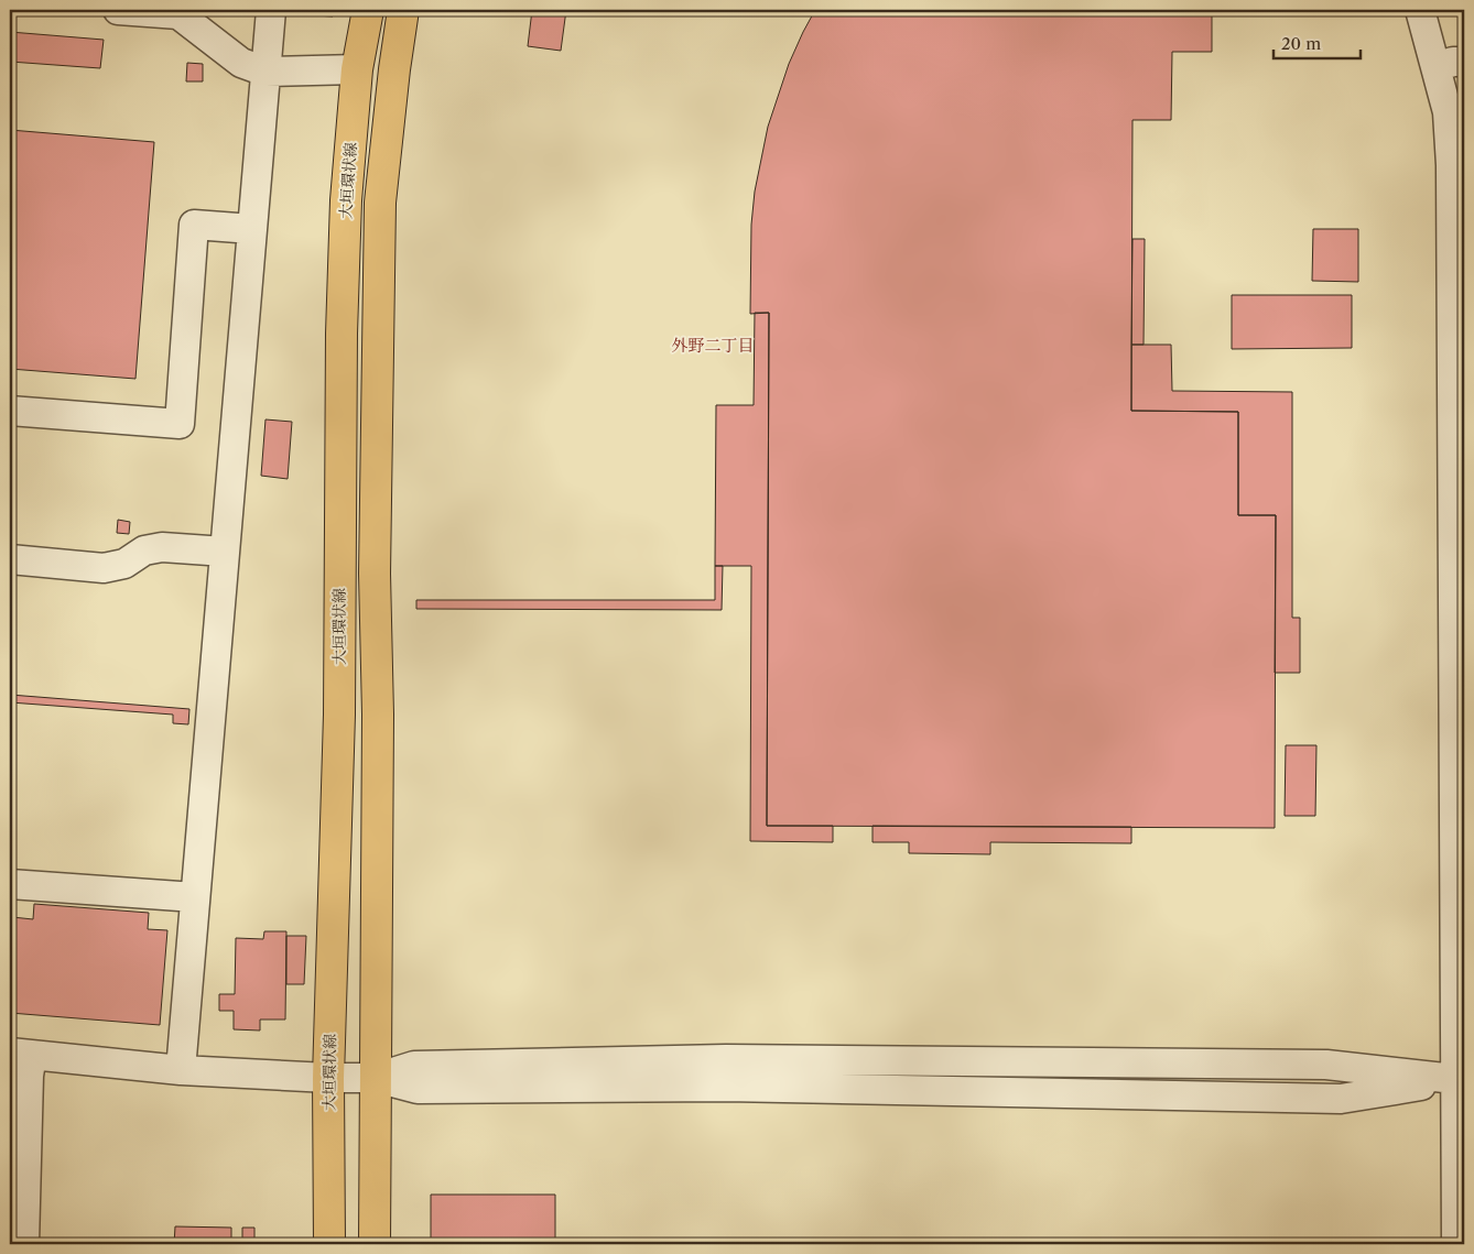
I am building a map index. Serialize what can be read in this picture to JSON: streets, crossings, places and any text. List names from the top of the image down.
{
  "streets": {
    "main road": ["大垣環状線"]
  },
  "districts": ["外野二丁目"],
  "scale_bar": "20 m"
}
